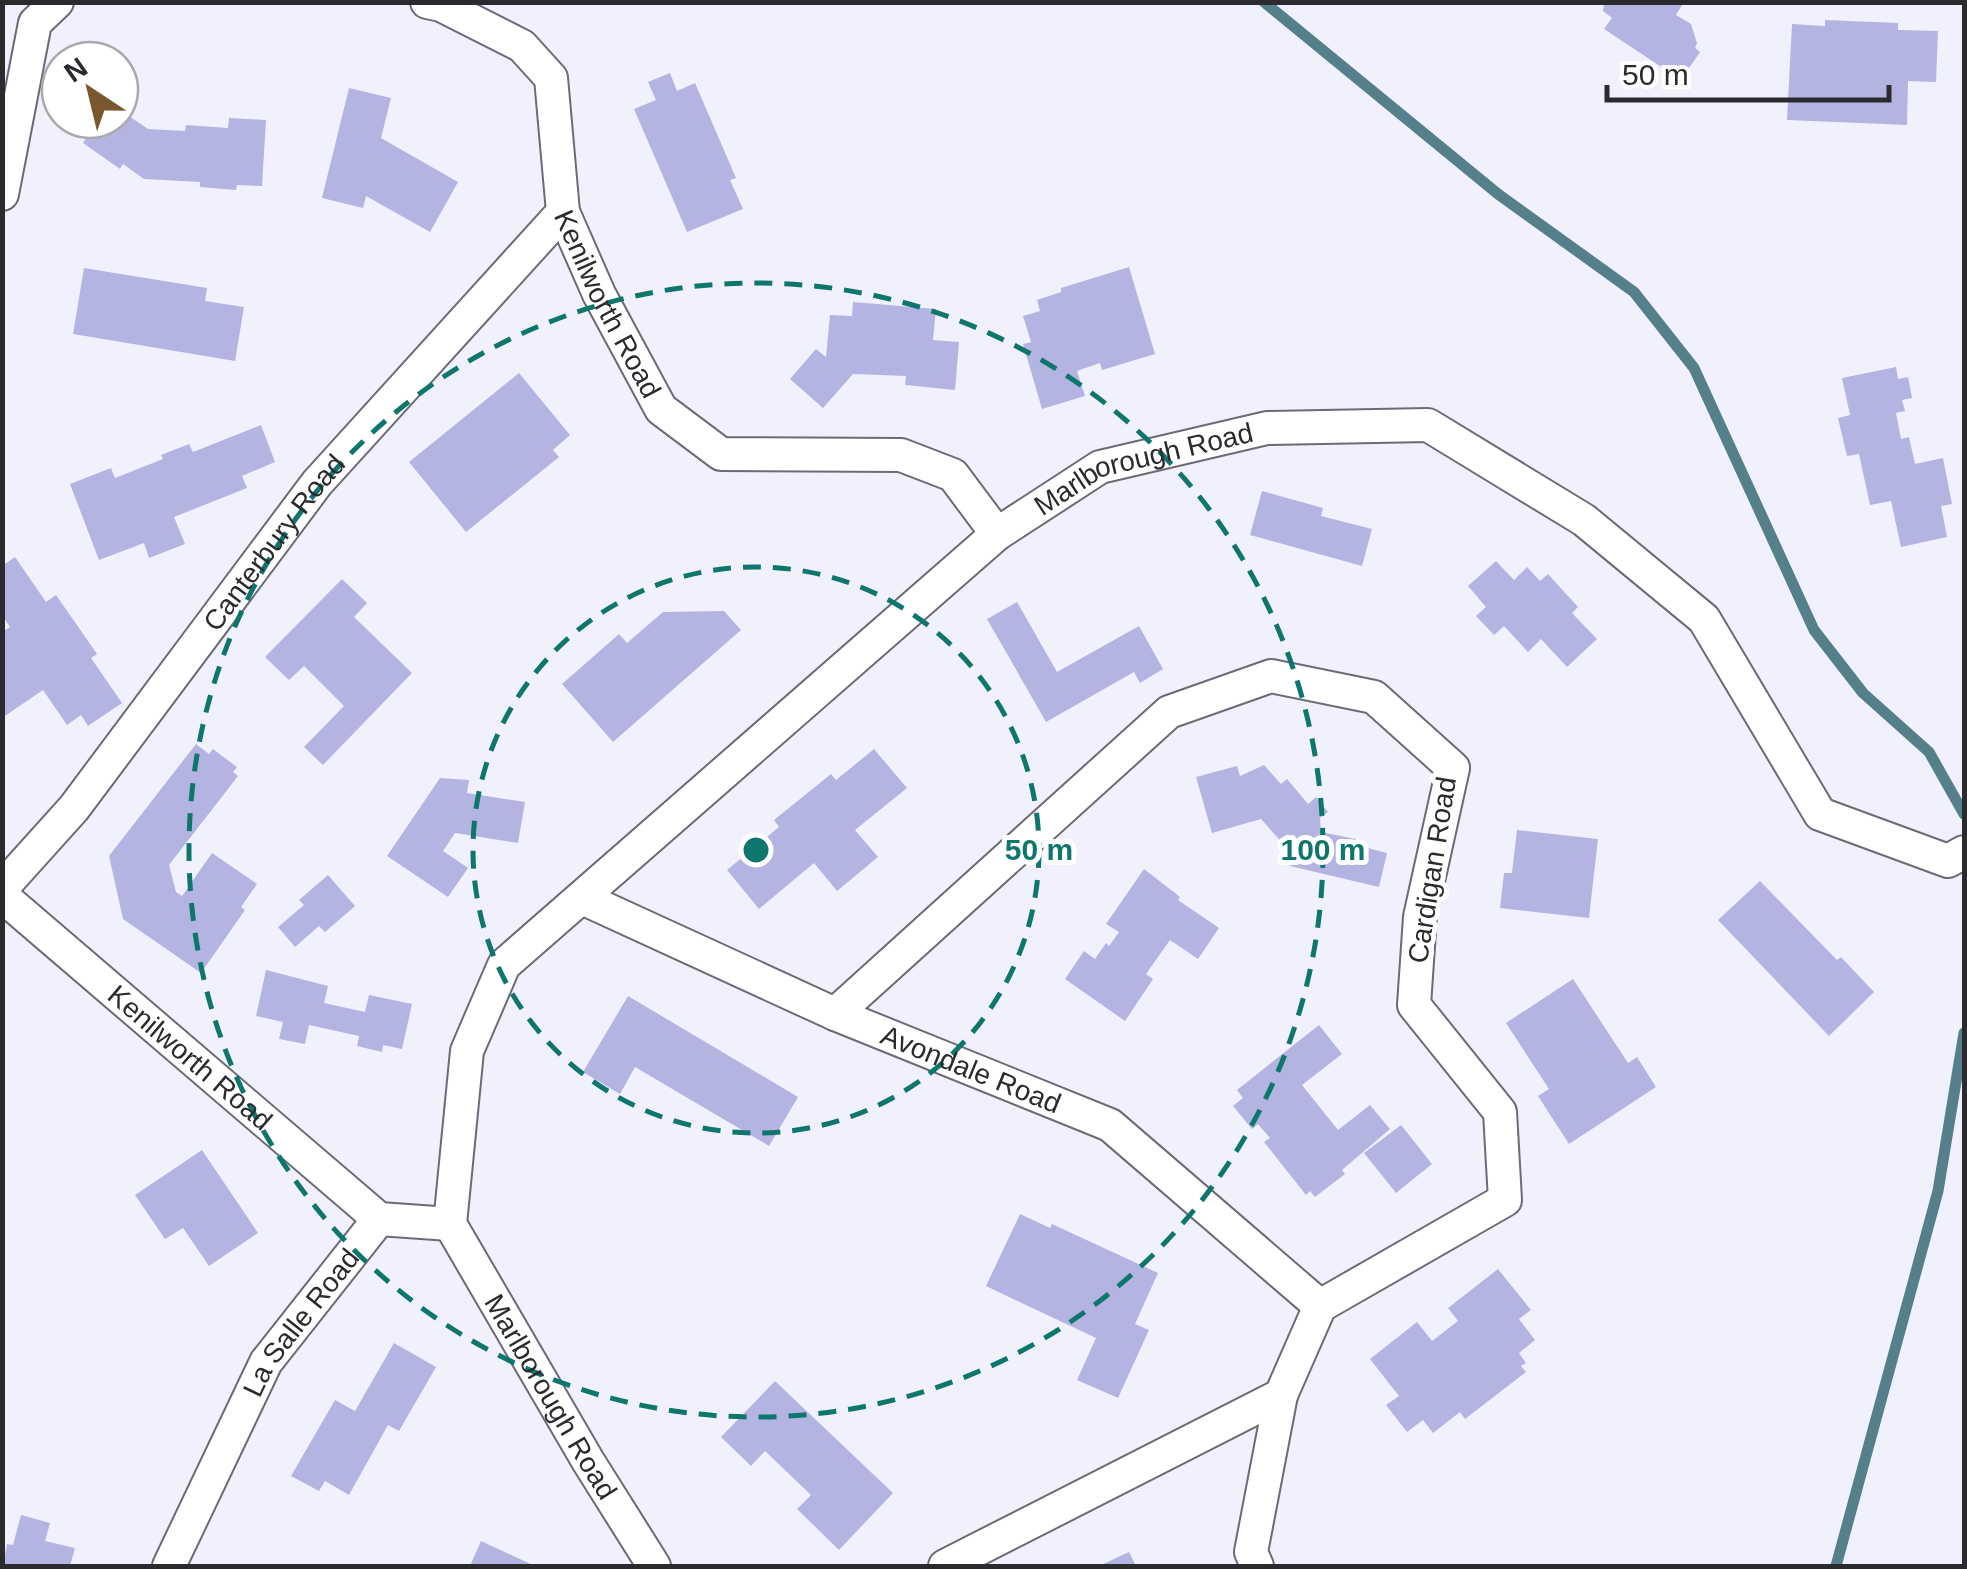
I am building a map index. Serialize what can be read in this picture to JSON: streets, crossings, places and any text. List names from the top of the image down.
{
  "streets": {
    "street": [
      "Kenilworth Road",
      "Marlborough Road",
      "Canterbury Road",
      "Cardigan Road",
      "Avondale Road",
      "La Salle Road"
    ]
  },
  "crossings": [
    ["Kenilworth Road", "Marlborough Road"],
    ["Kenilworth Road", "Canterbury Road"],
    ["Kenilworth Road", "La Salle Road"],
    ["Marlborough Road", "Avondale Road"],
    ["Cardigan Road", "Avondale Road"]
  ],
  "scale_bar": "50 m",
  "north": "top left",
  "rings": ["50 m", "100 m"]
}
